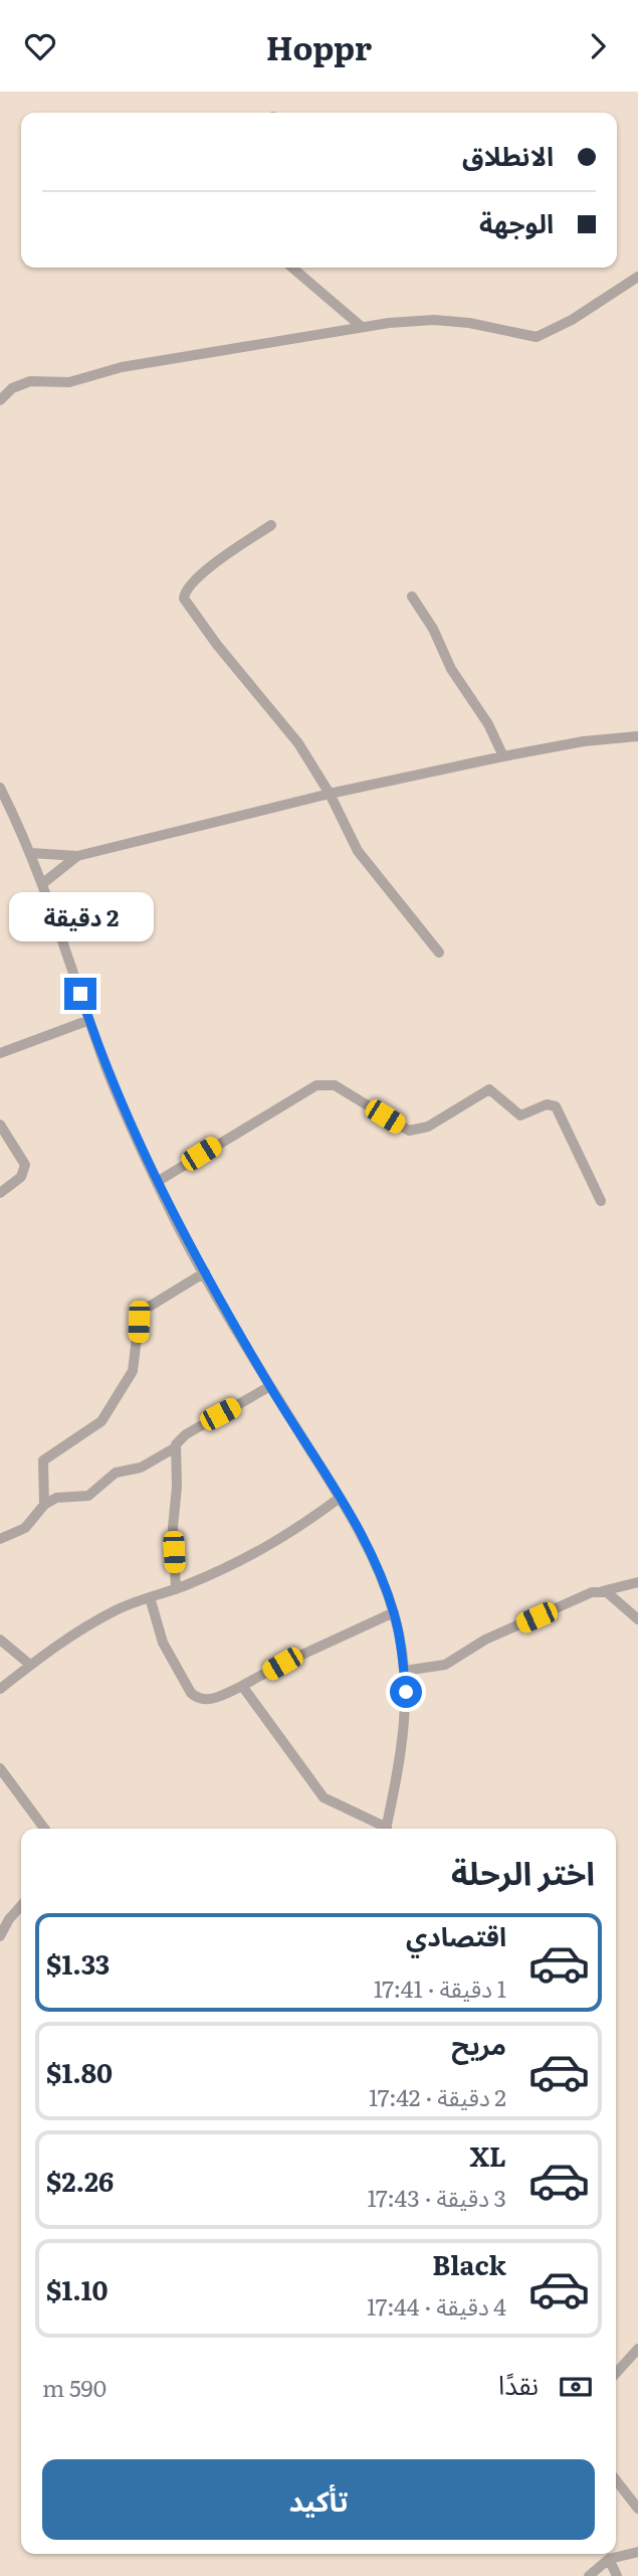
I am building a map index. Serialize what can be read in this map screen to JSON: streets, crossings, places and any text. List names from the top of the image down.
{
  "page": {
    "header": "Hoppr",
    "banner": ["الانطلاق", "الوجهة"],
    "bubble": "2 دقيقة",
    "heading": "اختر الرحلة",
    "list": [
      {
        "name": "اقتصادي",
        "note": "1 دقيقة · 17:41",
        "value": "$1.33"
      },
      {
        "name": "مريح",
        "note": "2 دقيقة · 17:42",
        "value": "$1.80"
      },
      {
        "name": "XL",
        "note": "3 دقيقة · 17:43",
        "value": "$2.26"
      },
      {
        "name": "Black",
        "note": "4 دقيقة · 17:44",
        "value": "$1.10"
      }
    ],
    "pay": ["نقدًا", "590 m"],
    "buttons": "تأكيد"
  }
}
